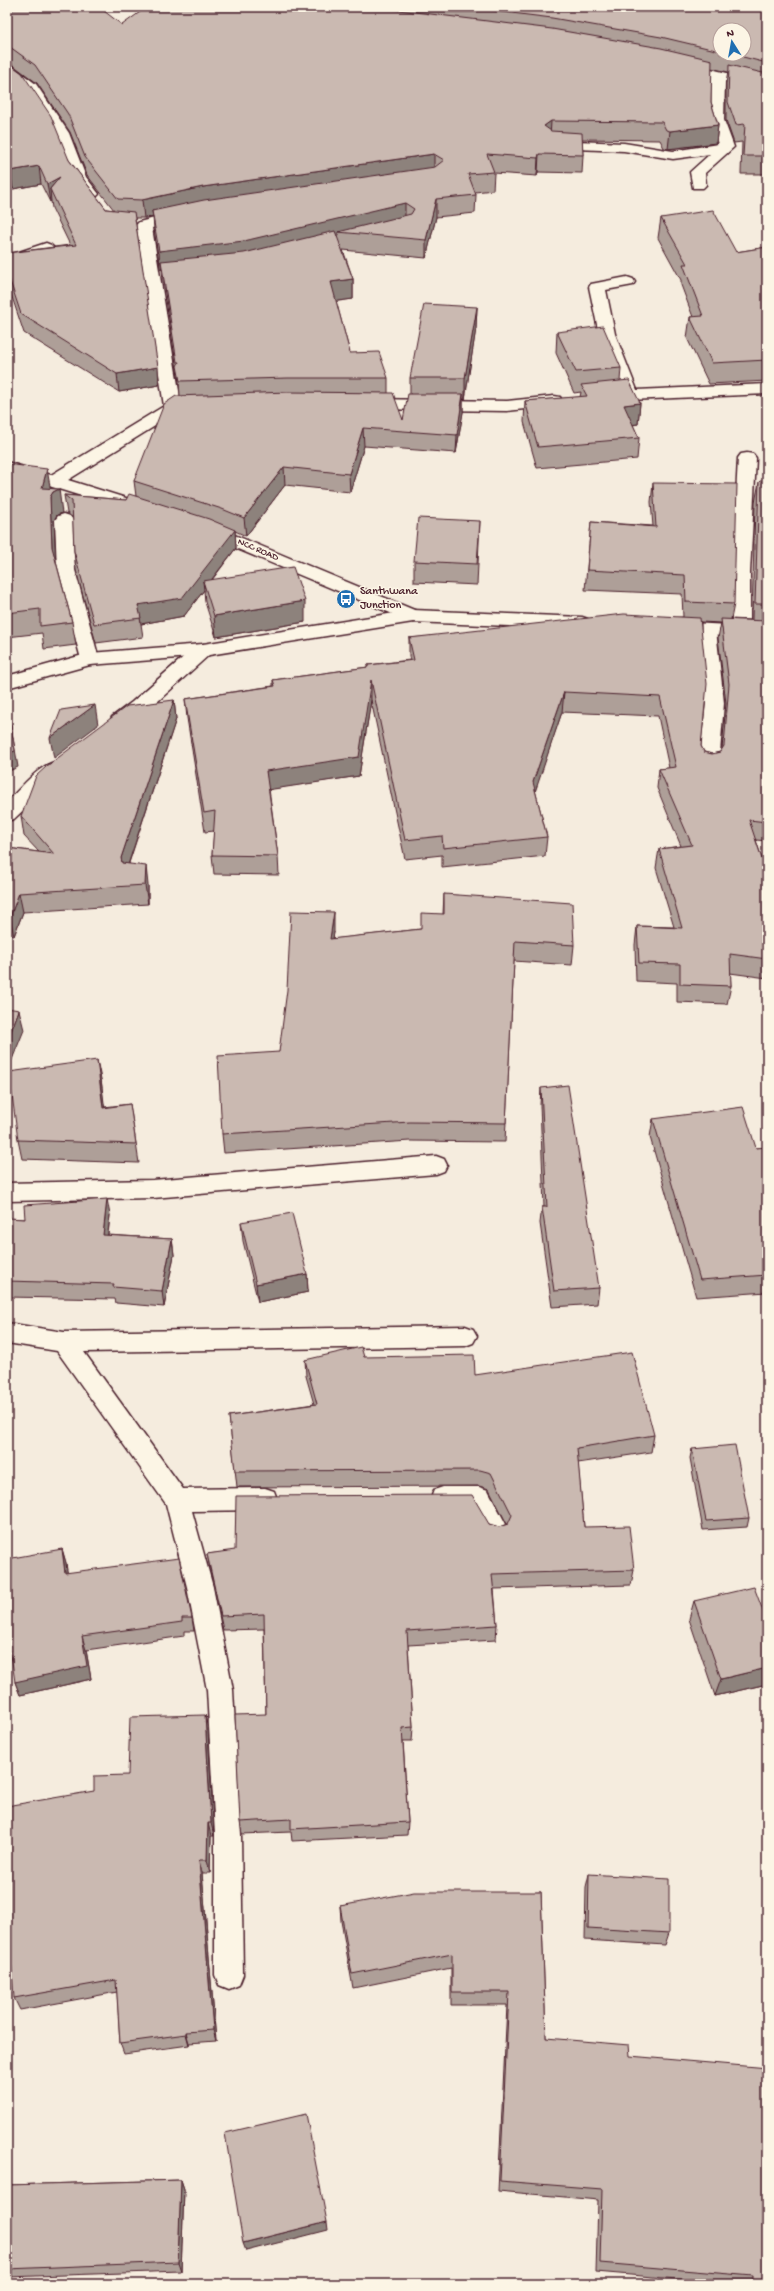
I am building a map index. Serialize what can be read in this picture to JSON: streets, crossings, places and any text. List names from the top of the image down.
{
  "streets": {
    "street": ["NCC ROAD"]
  },
  "places": {
    "bus stop": ["Santhwana Junction"]
  },
  "north": "top"
}
